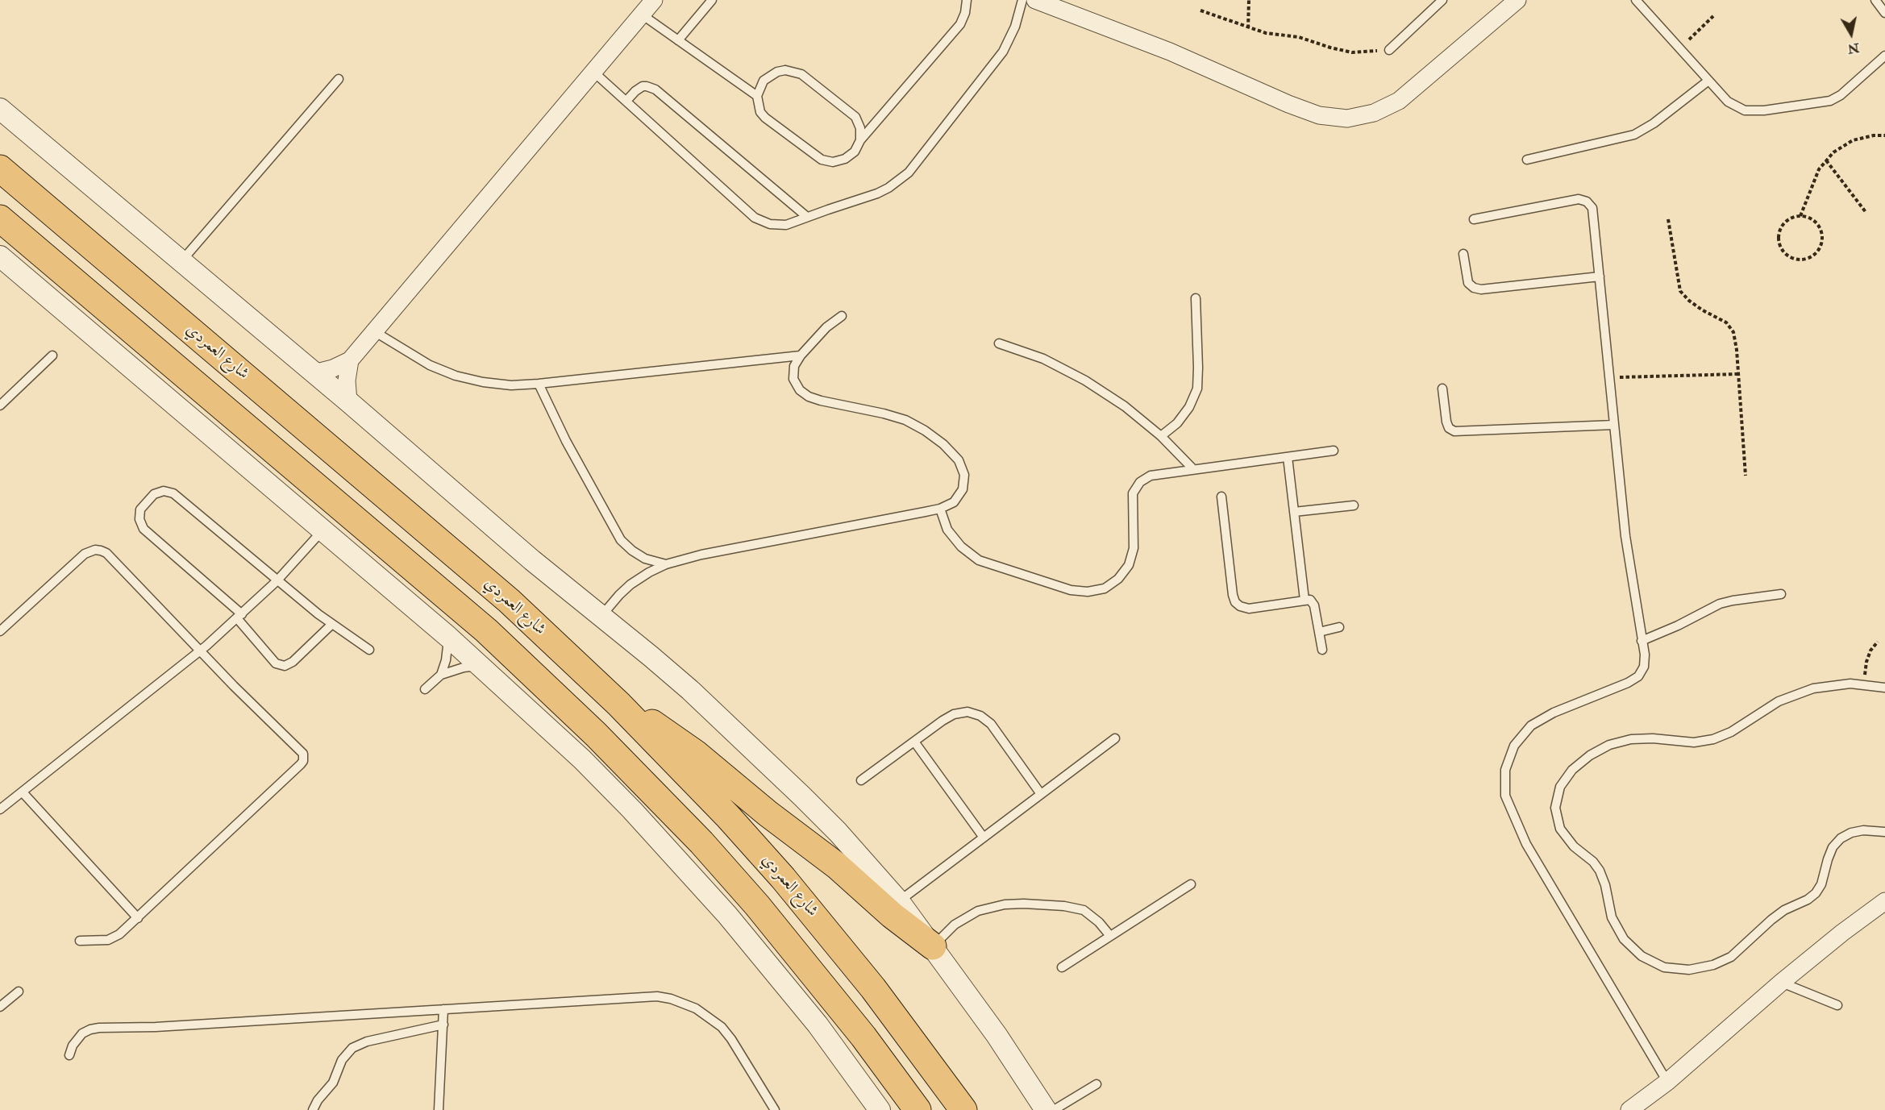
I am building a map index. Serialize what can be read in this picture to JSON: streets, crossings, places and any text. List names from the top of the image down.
{
  "streets": {
    "main road": ["شارع العمردي"]
  },
  "north": "bottom"
}
